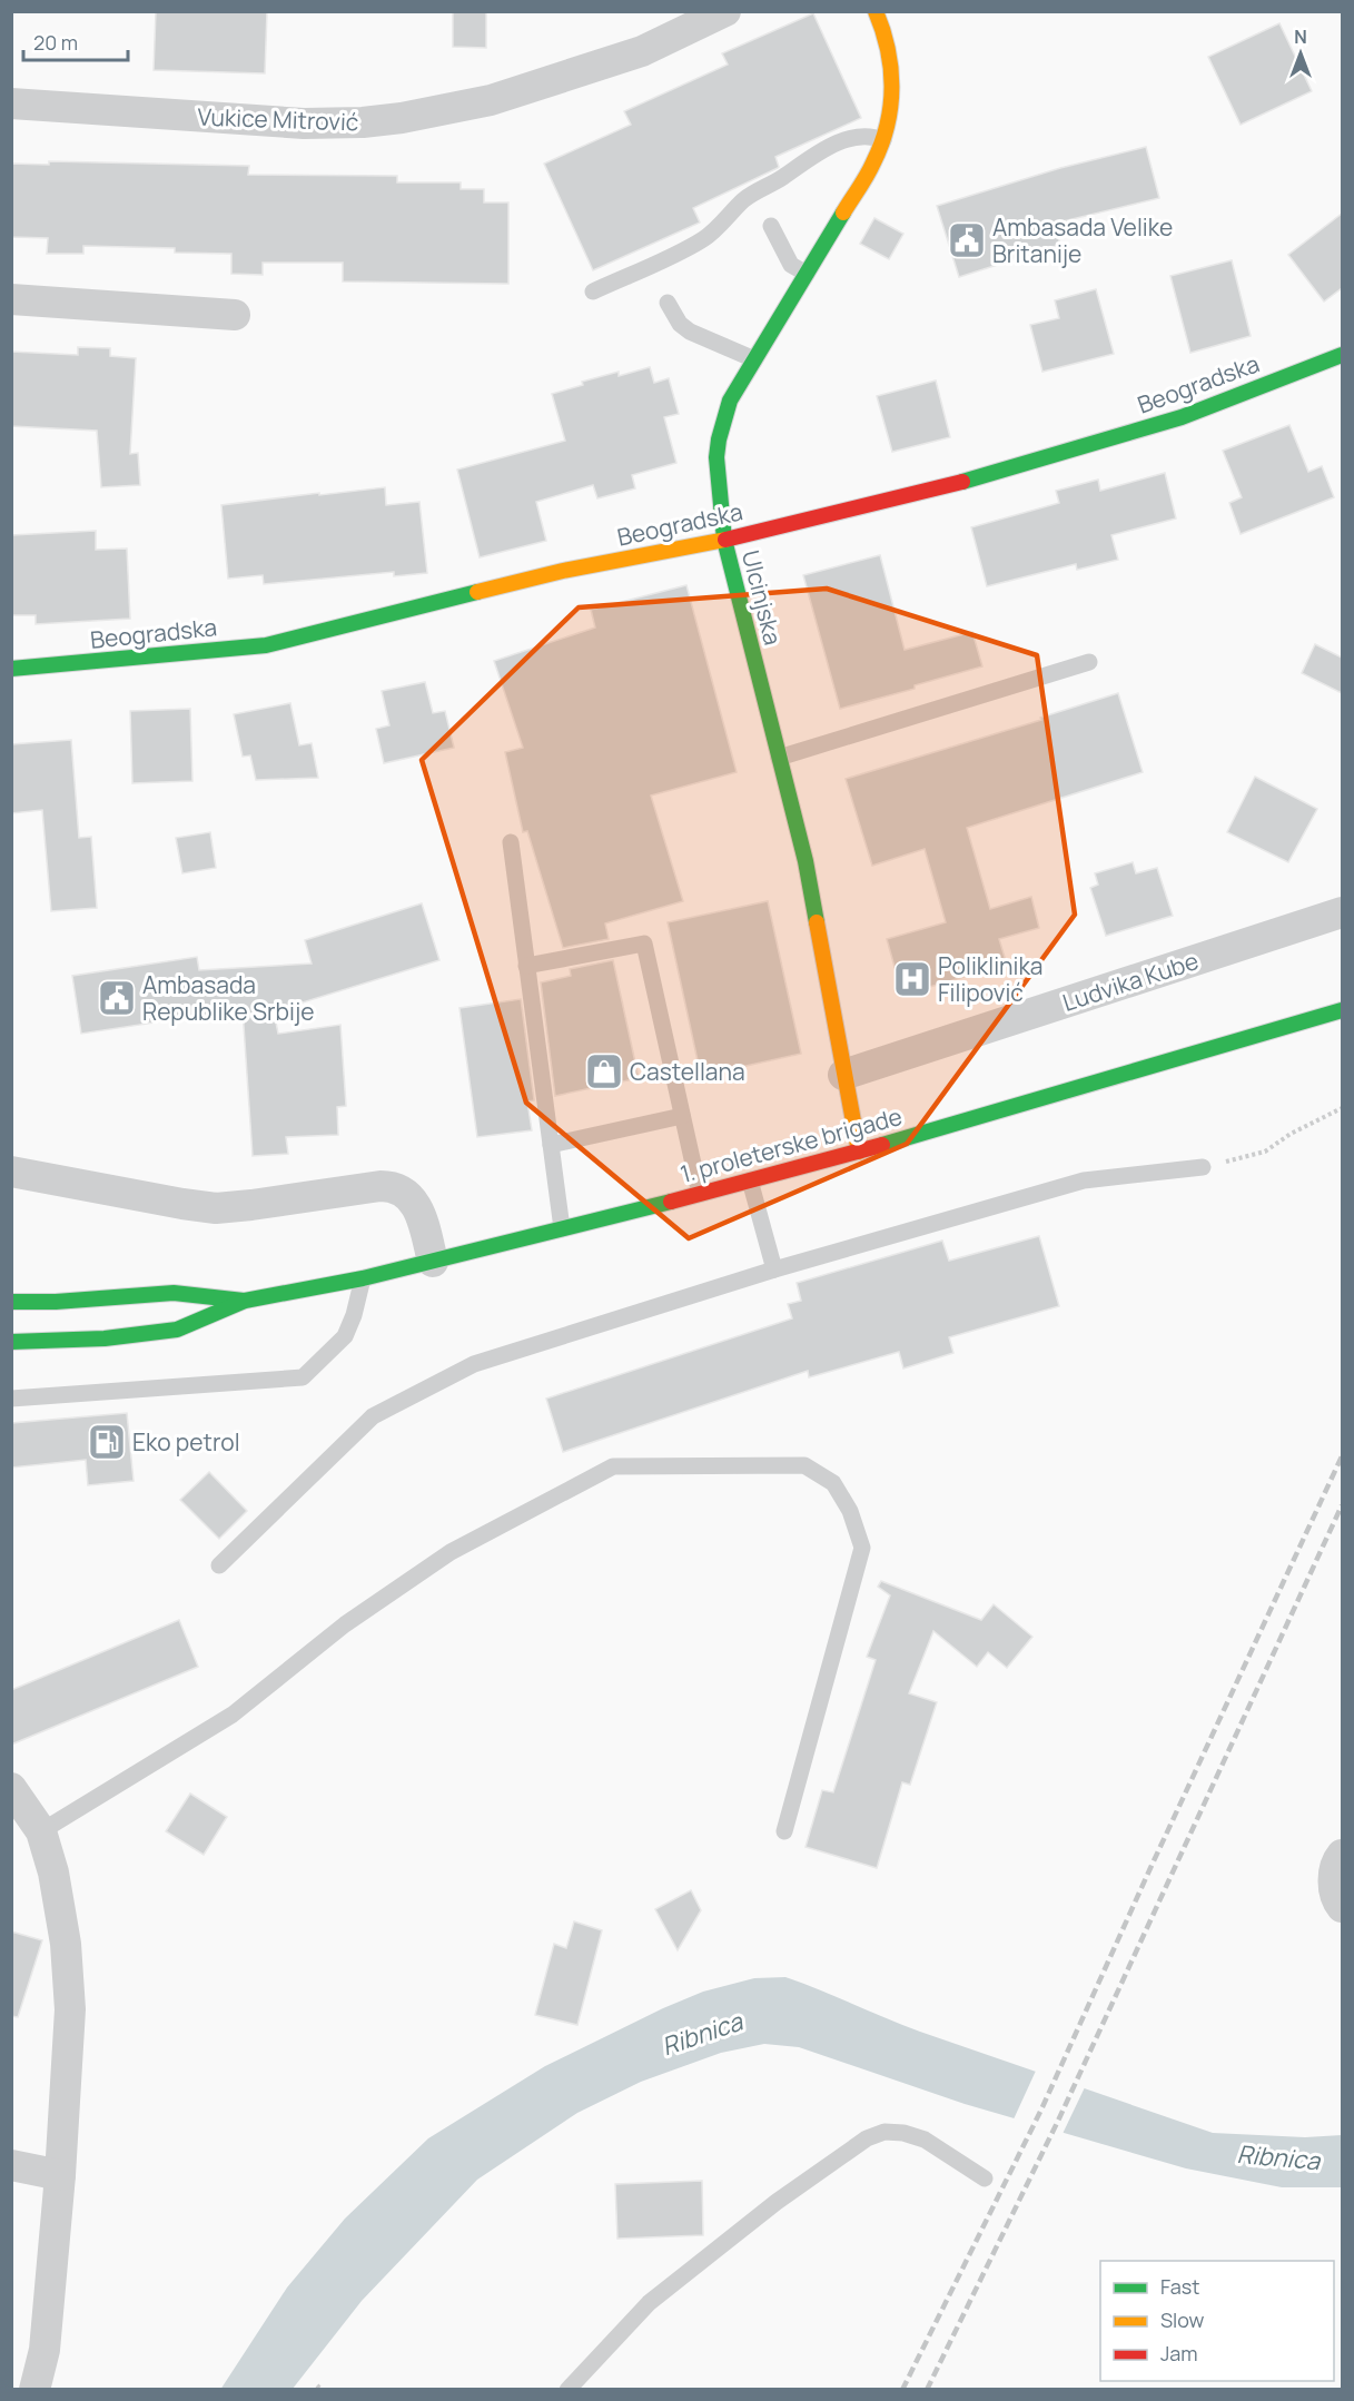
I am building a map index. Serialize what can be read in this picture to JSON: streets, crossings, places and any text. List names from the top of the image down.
{
  "streets": {
    "street": [
      "Vukice Mitrović",
      "Beogradska",
      "Ulcinjska",
      "Ludvika Kube",
      "1. proleterske brigade"
    ]
  },
  "crossings": [
    ["Beogradska", "Ulcinjska"],
    ["Ulcinjska", "Ludvika Kube"],
    ["Ulcinjska", "1. proleterske brigade"]
  ],
  "water": ["Ribnica"],
  "places": {
    "public building": ["Ambasada Velike Britanije", "Ambasada Republike Srbije"],
    "hospital": ["Poliklinika Filipović"],
    "shop": ["Castellana"],
    "fuel station": ["Eko petrol"]
  },
  "legend": ["Fast", "Slow", "Jam"],
  "scale_bar": "20 m",
  "north": "top"
}
